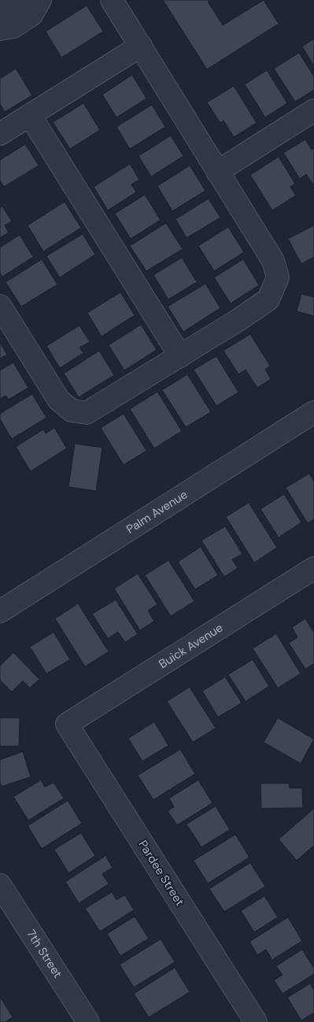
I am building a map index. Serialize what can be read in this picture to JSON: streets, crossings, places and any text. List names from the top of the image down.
{
  "streets": {
    "street": [
      "Palm Avenue",
      "Buick Avenue",
      "Pardee Street",
      "7th Street"
    ]
  },
  "crossings": [
    ["Buick Avenue", "Pardee Street"]
  ]
}
